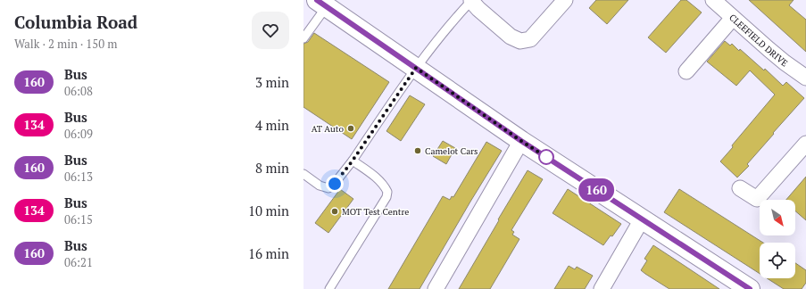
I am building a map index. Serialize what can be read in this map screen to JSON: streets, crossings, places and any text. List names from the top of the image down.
{
  "streets": {
    "street": ["CLEEFIELD DRIVE"]
  },
  "places": ["AT Auto", "Camelot Cars", "MOT Test Centre"],
  "lines": ["bus line 160"],
  "north": "bottom right",
  "page": {
    "heading": ["Columbia Road", "Walk · 2 min · 150 m"],
    "on_map": "160",
    "list": [
      {
        "mark": "160",
        "name": "Bus",
        "note": "06:08",
        "value": "3 min"
      },
      {
        "mark": "134",
        "name": "Bus",
        "note": "06:09",
        "value": "4 min"
      },
      {
        "mark": "160",
        "name": "Bus",
        "note": "06:13",
        "value": "8 min"
      },
      {
        "mark": "134",
        "name": "Bus",
        "note": "06:15",
        "value": "10 min"
      },
      {
        "mark": "160",
        "name": "Bus",
        "note": "06:21",
        "value": "16 min"
      }
    ]
  }
}
